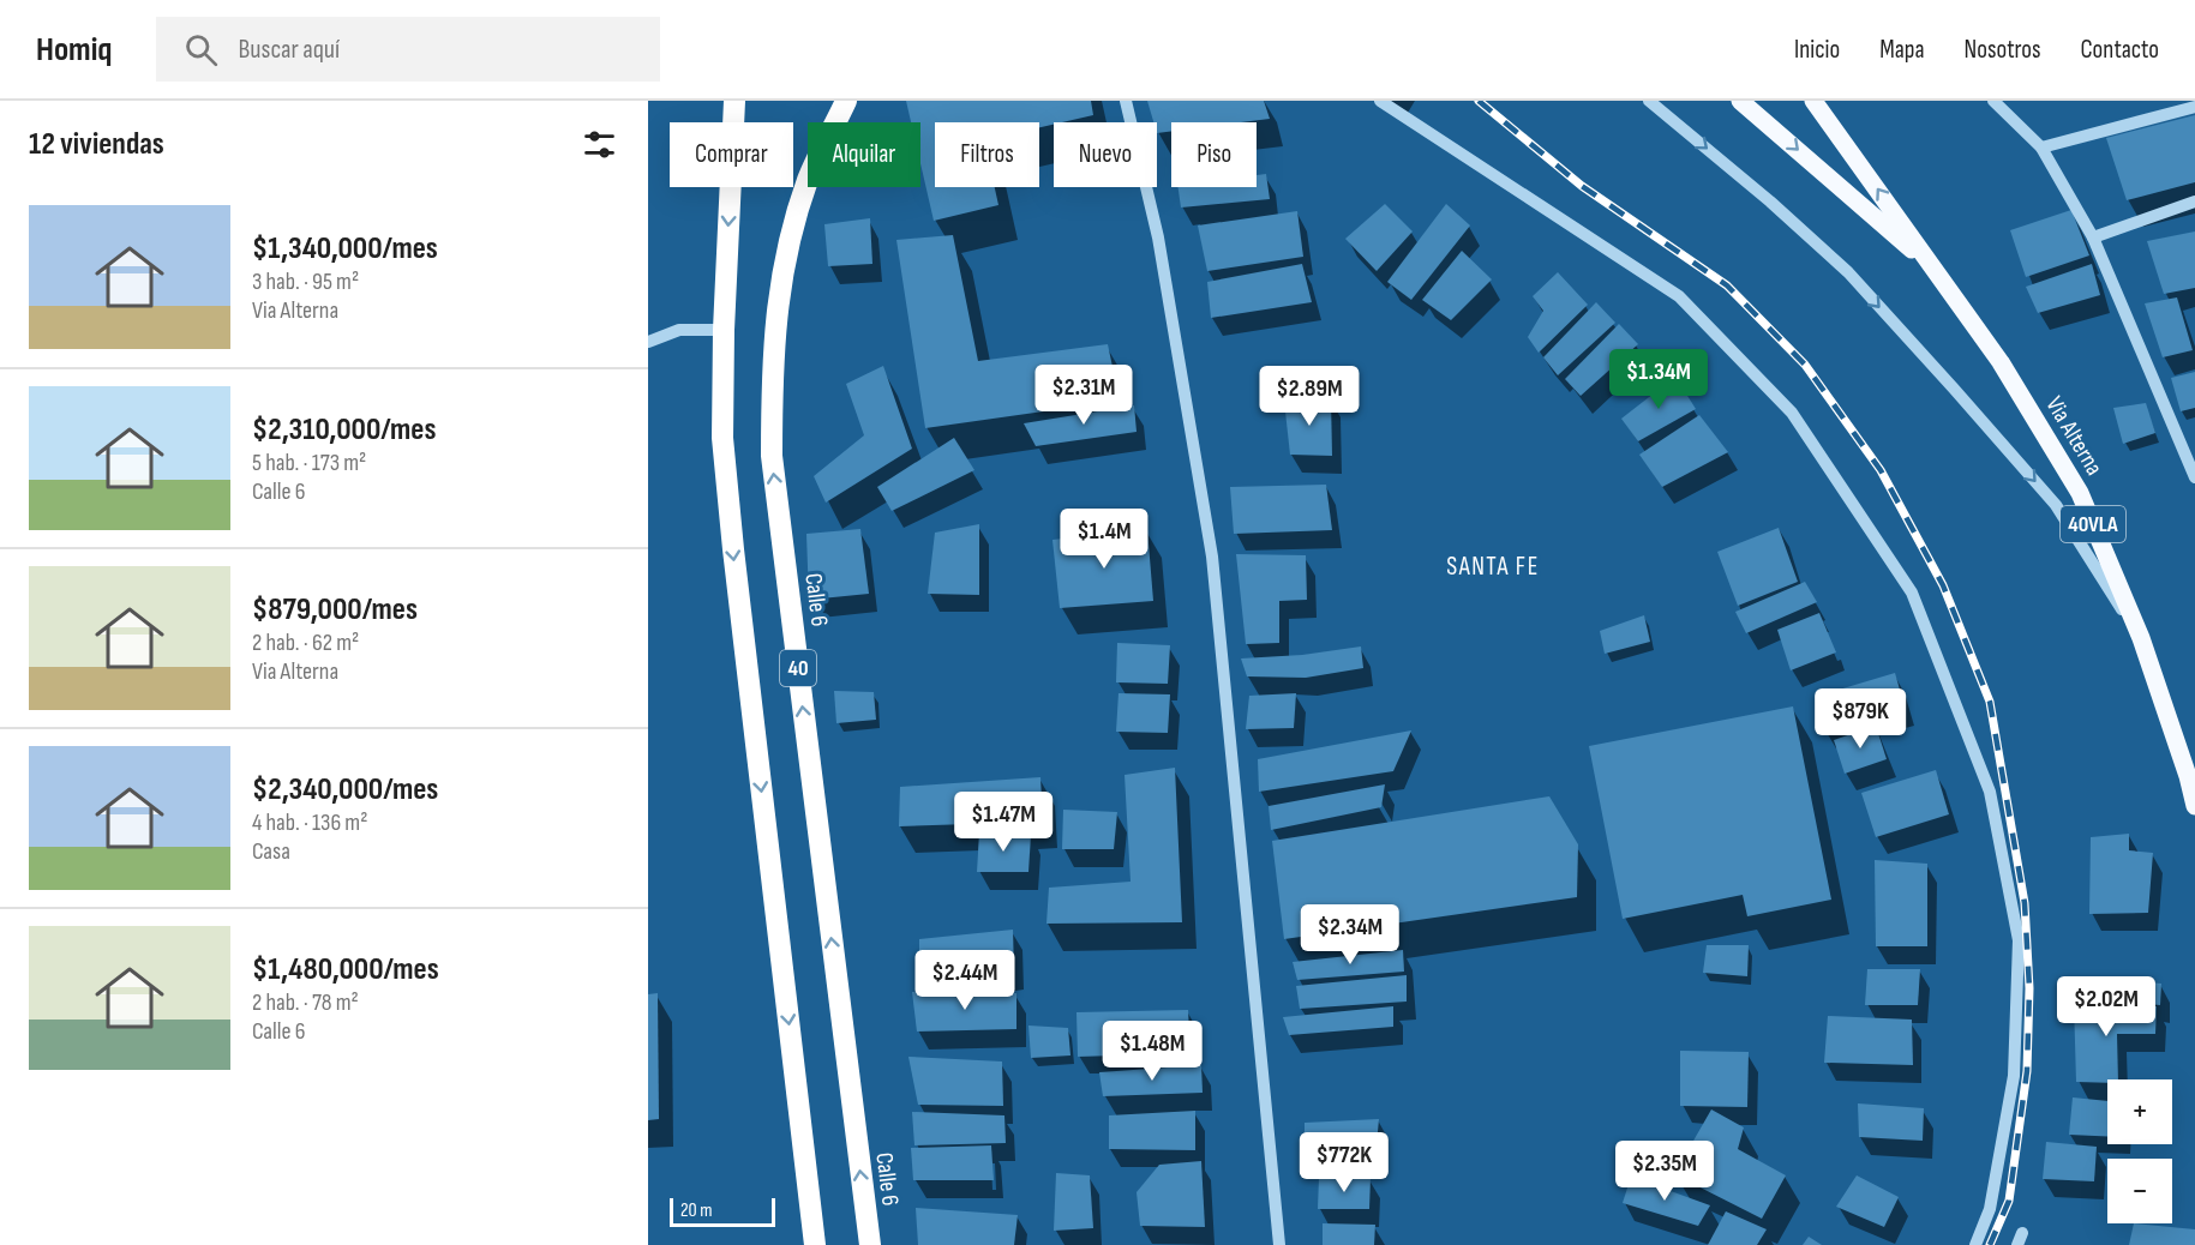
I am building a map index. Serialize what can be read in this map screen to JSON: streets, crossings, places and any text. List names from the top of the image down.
{
  "streets": {
    "highway": ["Calle 6", "40"],
    "main road": ["Via Alterna", "40VLA"]
  },
  "districts": ["SANTA FE"],
  "scale_bar": "20 m",
  "page": {
    "header": "Homiq",
    "search": "Buscar aquí",
    "nav": [
      "Inicio",
      "Mapa",
      "Nosotros",
      "Contacto"
    ],
    "heading": "12 viviendas",
    "chip": [
      "Comprar",
      "Alquilar",
      "Filtros",
      "Nuevo",
      "Piso"
    ],
    "list": [
      {
        "name": "$1,340,000/mes",
        "note": "3 hab. · 95 m² · Via Alterna"
      },
      {
        "name": "$2,310,000/mes",
        "note": "5 hab. · 173 m² · Calle 6"
      },
      {
        "name": "$879,000/mes",
        "note": "2 hab. · 62 m² · Via Alterna"
      },
      {
        "name": "$2,340,000/mes",
        "note": "4 hab. · 136 m² · Casa"
      },
      {
        "name": "$1,480,000/mes",
        "note": "2 hab. · 78 m² · Calle 6"
      }
    ],
    "price": [
      "$1.34M",
      "$2.31M",
      "$2.89M",
      "$1.4M",
      "$879K",
      "$1.47M",
      "$2.34M",
      "$2.44M",
      "$2.02M",
      "$1.48M",
      "$772K",
      "$2.35M"
    ],
    "map_buttons": ["+", "−"],
    "scale": "20 m"
  }
}
